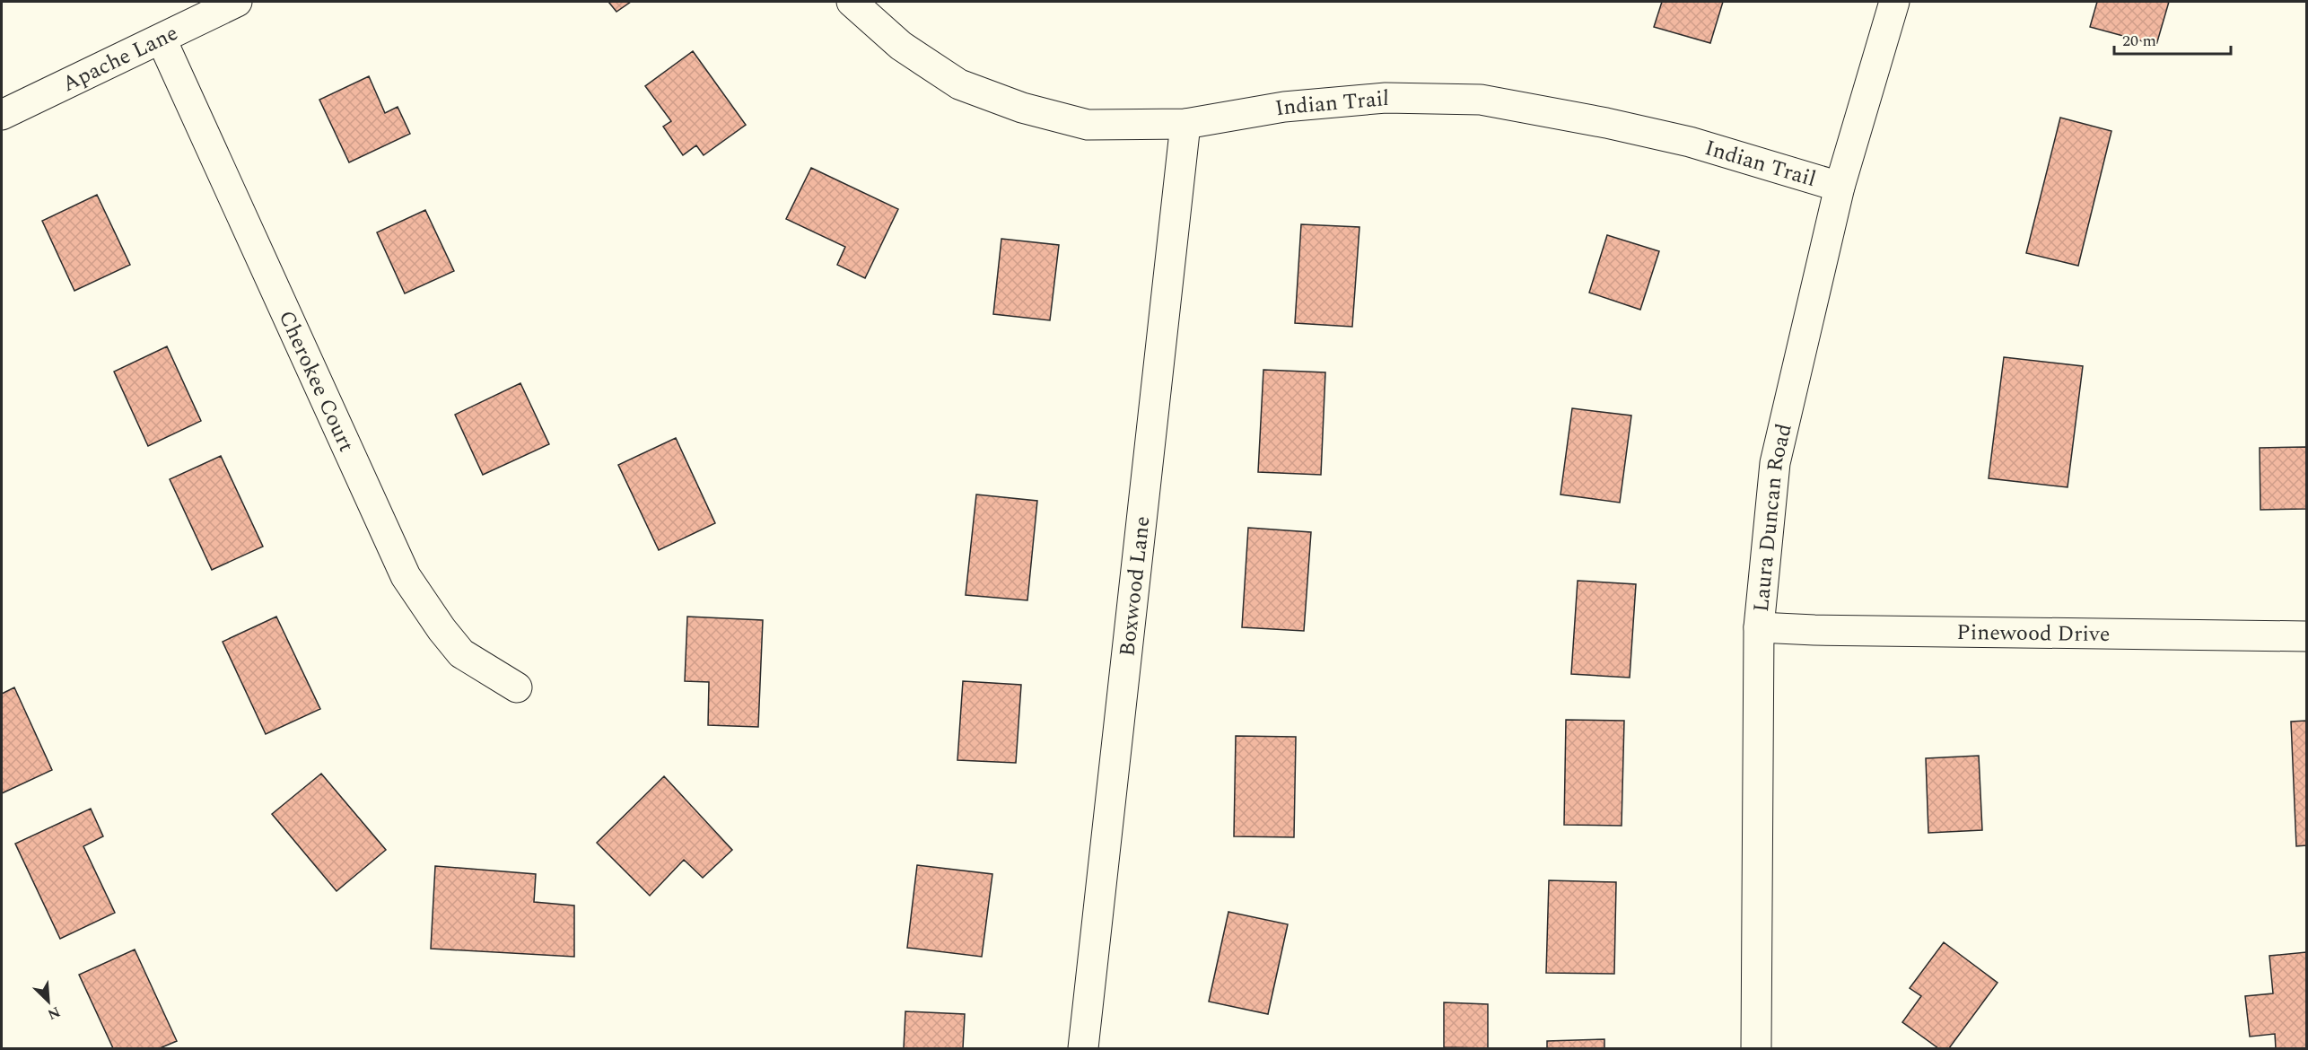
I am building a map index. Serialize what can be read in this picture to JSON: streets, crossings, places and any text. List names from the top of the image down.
{
  "streets": {
    "street": [
      "Apache Lane",
      "Indian Trail",
      "Cherokee Court",
      "Laura Duncan Road",
      "Boxwood Lane",
      "Pinewood Drive"
    ]
  },
  "crossings": [
    ["Apache Lane", "Cherokee Court"],
    ["Indian Trail", "Laura Duncan Road"],
    ["Indian Trail", "Boxwood Lane"],
    ["Laura Duncan Road", "Pinewood Drive"]
  ],
  "scale_bar": "20 m",
  "north": "bottom right"
}
